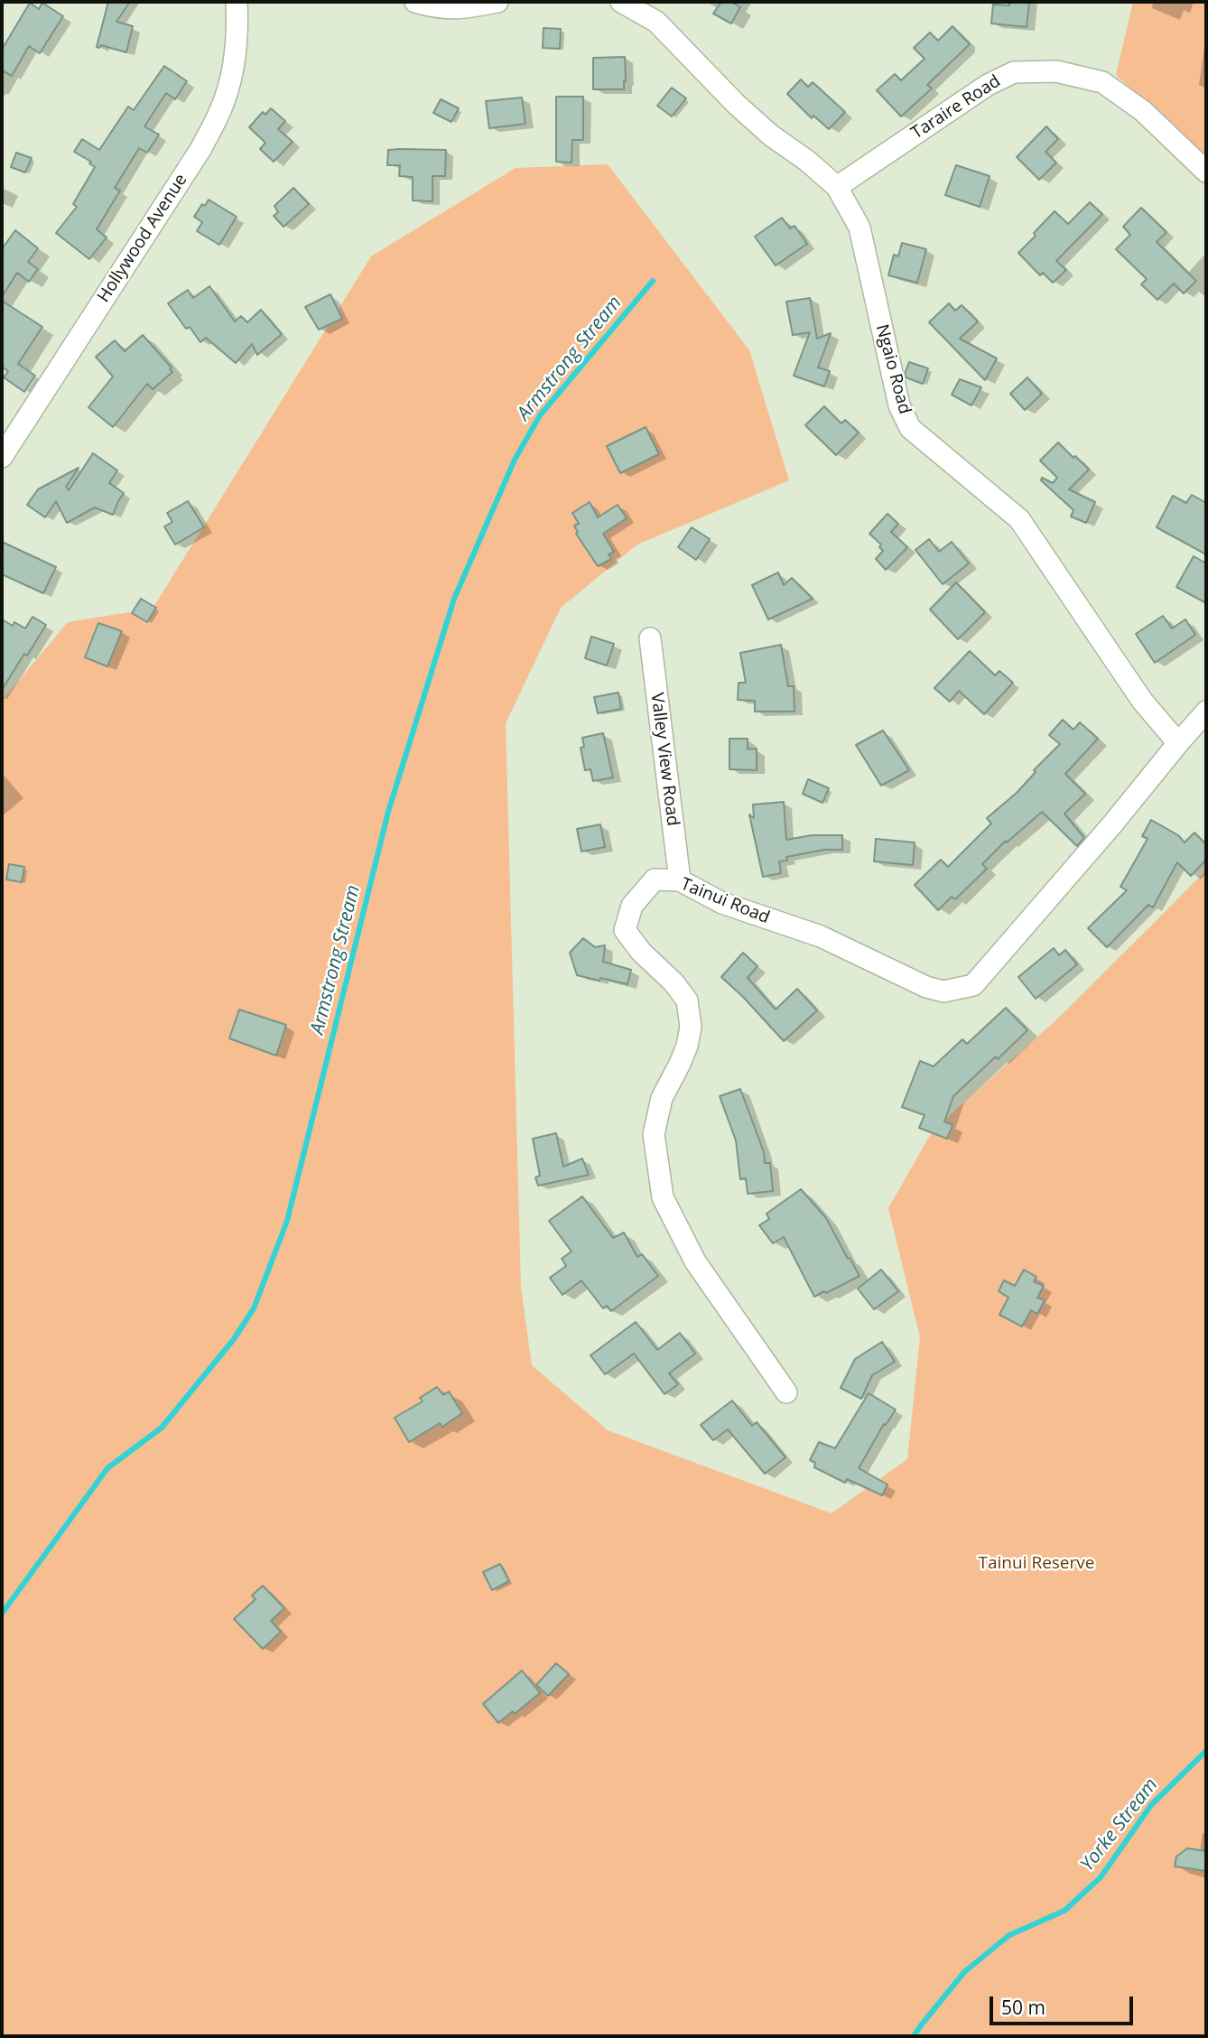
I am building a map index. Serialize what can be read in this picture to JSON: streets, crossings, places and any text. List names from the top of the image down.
{
  "streets": {
    "street": [
      "Taraire Road",
      "Hollywood Avenue",
      "Ngaio Road",
      "Valley View Road",
      "Tainui Road"
    ]
  },
  "crossings": [
    ["Taraire Road", "Ngaio Road"],
    ["Ngaio Road", "Tainui Road"],
    ["Valley View Road", "Tainui Road"]
  ],
  "water": ["Armstrong Stream", "Yorke Stream"],
  "parks": ["Tainui Reserve"],
  "scale_bar": "50 m"
}
